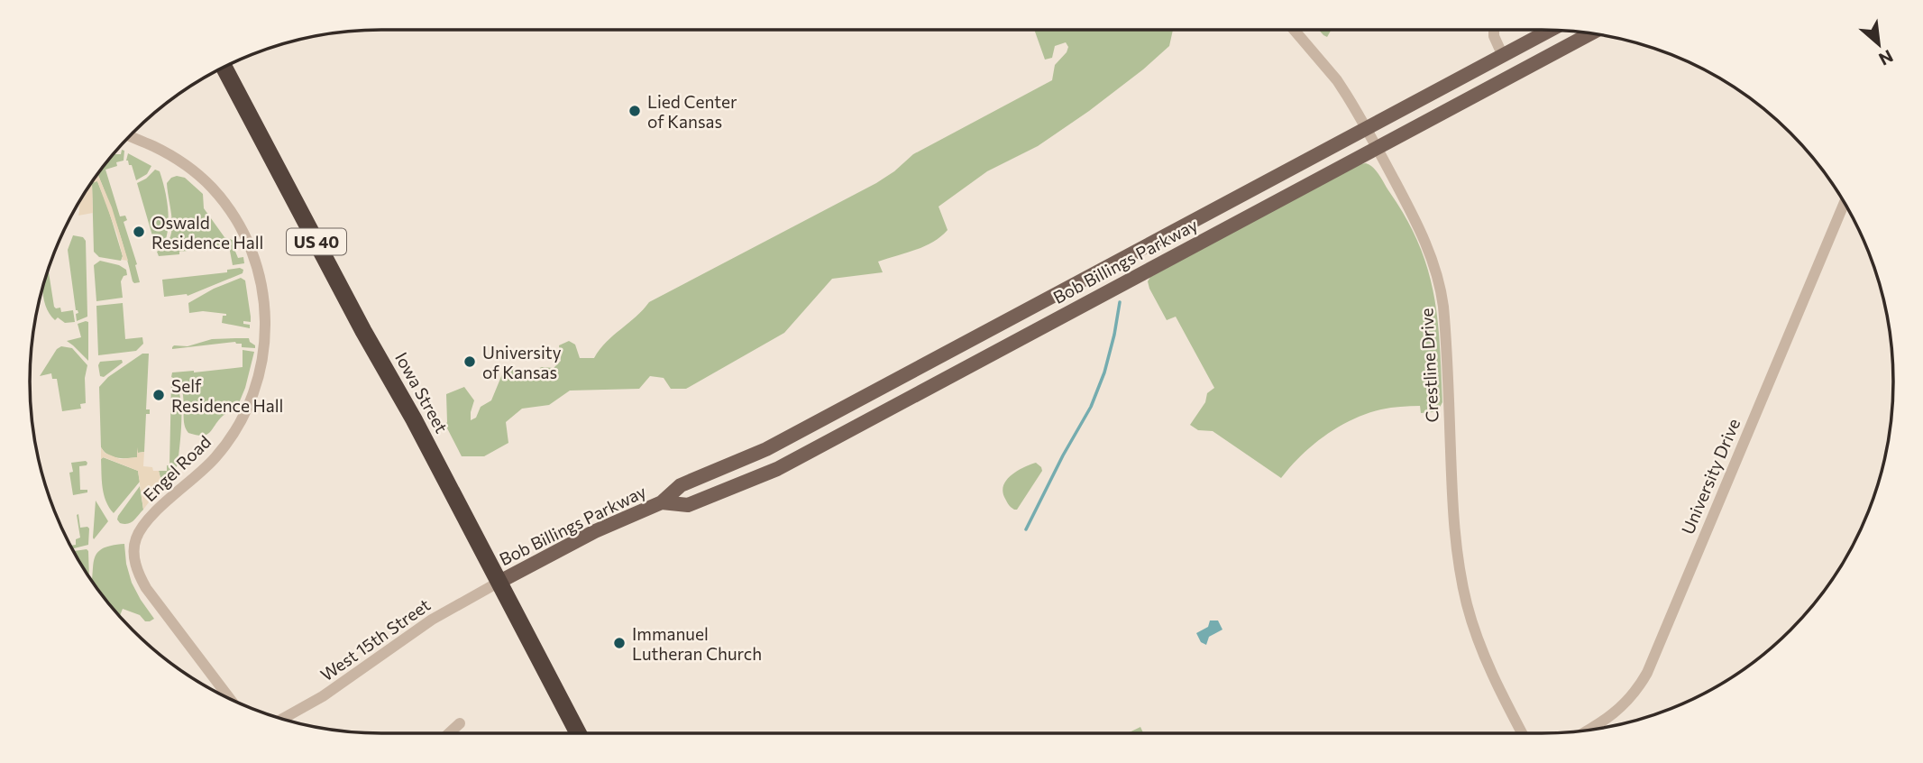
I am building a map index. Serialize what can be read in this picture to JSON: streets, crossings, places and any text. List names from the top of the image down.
{
  "streets": {
    "highway": ["US 40", "Iowa Street"],
    "main road": ["Bob Billings Parkway"],
    "street": [
      "Crestline Drive",
      "Engel Road",
      "University Drive",
      "West 15th Street"
    ]
  },
  "crossings": [
    ["Bob Billings Parkway", "Crestline Drive"],
    ["Bob Billings Parkway", "Iowa Street"],
    ["Bob Billings Parkway", "West 15th Street"],
    ["Iowa Street", "West 15th Street"]
  ],
  "places": [
    "Lied Center of Kansas",
    "Oswald Residence Hall",
    "University of Kansas",
    "Self Residence Hall",
    "Immanuel Lutheran Church"
  ],
  "north": "bottom right"
}
